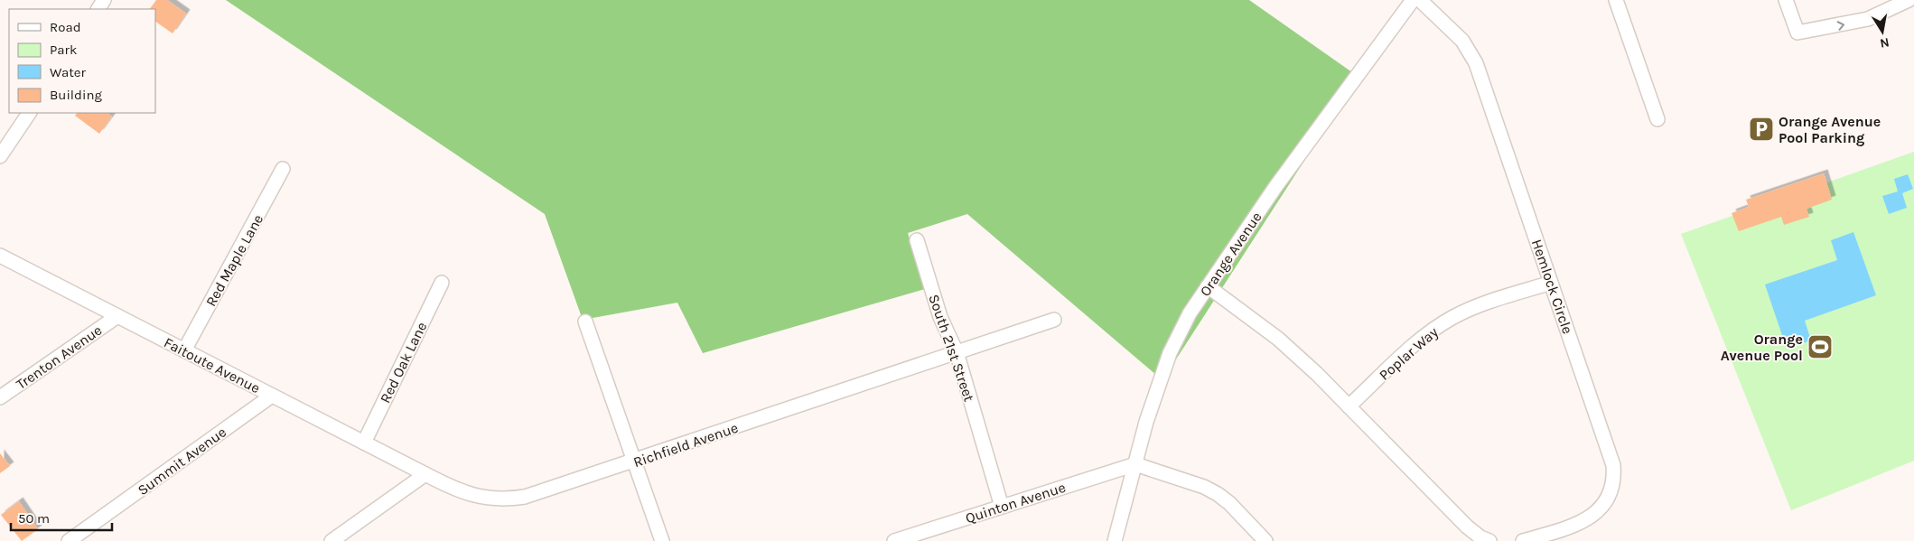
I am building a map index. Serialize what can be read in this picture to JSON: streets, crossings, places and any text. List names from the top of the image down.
{
  "streets": {
    "street": [
      "Orange Avenue",
      "Red Maple Lane",
      "Hemlock Circle",
      "South 21st Street",
      "Poplar Way",
      "Trenton Avenue",
      "Red Oak Lane",
      "Faitoute Avenue",
      "Richfield Avenue",
      "Summit Avenue",
      "Quinton Avenue"
    ]
  },
  "crossings": [
    ["Orange Avenue", "Quinton Avenue"],
    ["Red Maple Lane", "Faitoute Avenue"],
    ["Hemlock Circle", "Poplar Way"],
    ["South 21st Street", "Richfield Avenue"],
    ["South 21st Street", "Quinton Avenue"],
    ["Trenton Avenue", "Faitoute Avenue"],
    ["Red Oak Lane", "Faitoute Avenue"],
    ["Faitoute Avenue", "Richfield Avenue"],
    ["Faitoute Avenue", "Summit Avenue"]
  ],
  "places": {
    "parking": ["Orange Avenue Pool Parking"],
    "sports": ["Orange Avenue Pool"]
  },
  "legend": [
    "Road",
    "Park",
    "Water",
    "Building"
  ],
  "scale_bar": "50 m",
  "north": "bottom"
}
